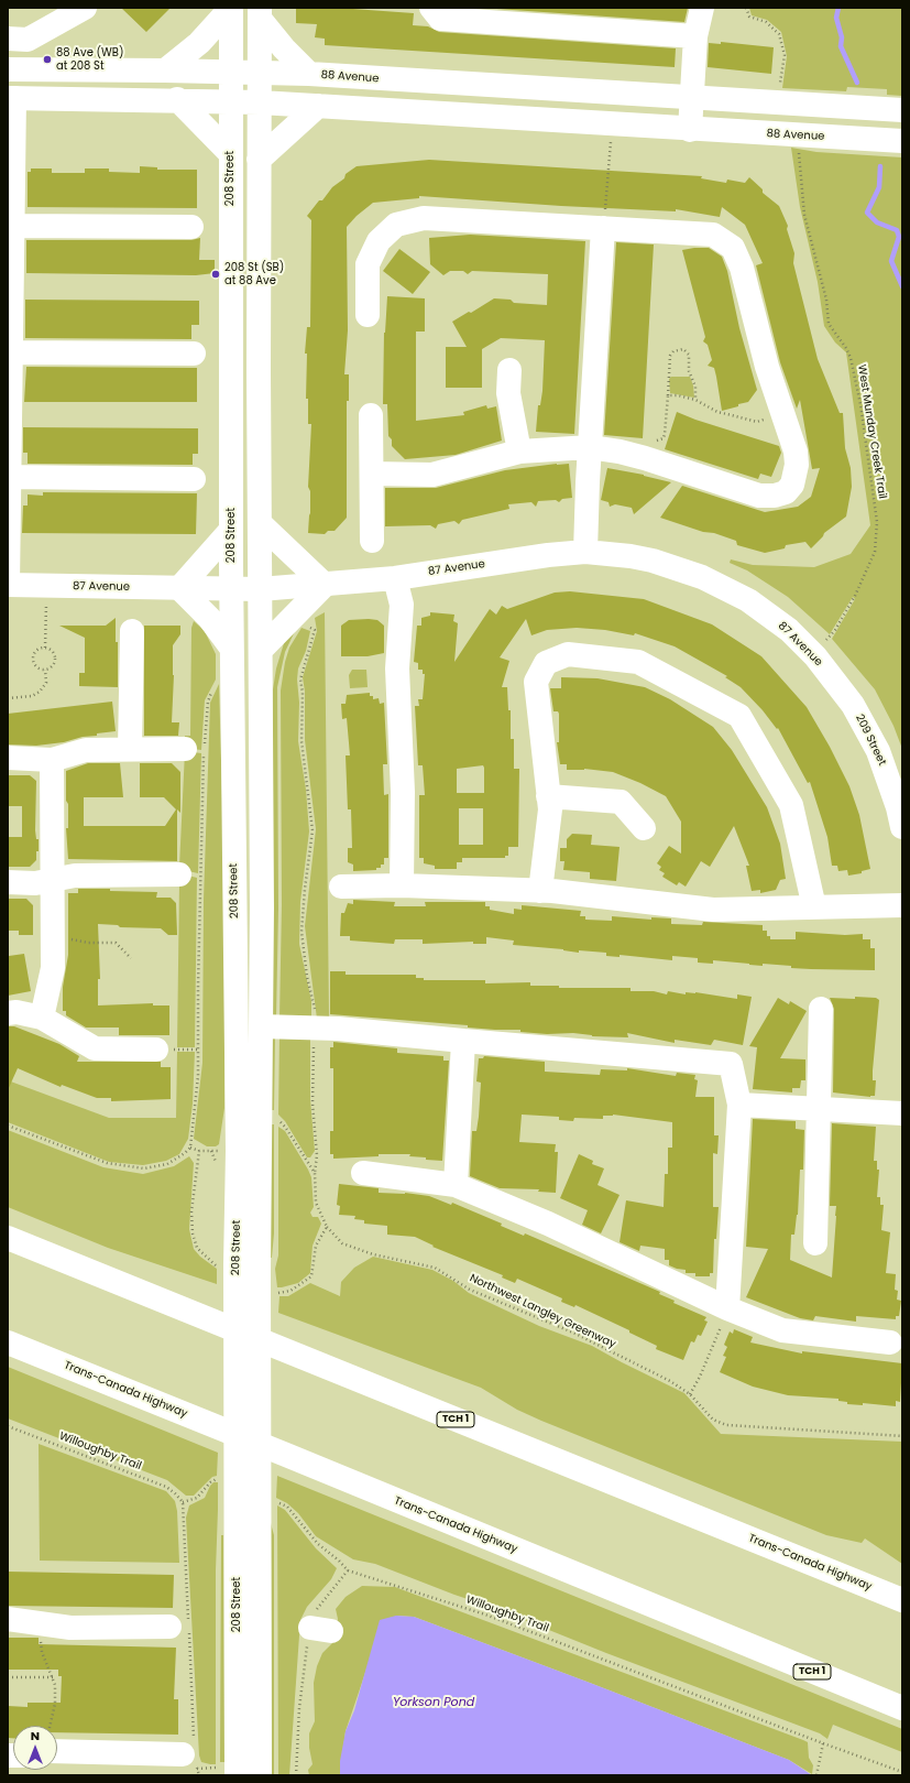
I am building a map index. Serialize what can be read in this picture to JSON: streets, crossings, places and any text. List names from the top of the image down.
{
  "streets": {
    "main road": [
      "88 Avenue",
      "208 Street",
      "87 Avenue",
      "209 Street",
      "Trans-Canada Highway",
      "TCH 1"
    ],
    "path": ["West Munday Creek Trail", "Northwest Langley Greenway", "Willoughby Trail"]
  },
  "crossings": [
    ["88 Avenue", "208 Street"],
    ["208 Street", "87 Avenue"],
    ["208 Street", "Willoughby Trail"],
    ["87 Avenue", "209 Street"]
  ],
  "water": ["Yorkson Pond"],
  "places": ["88 Ave (WB) at 208 St", "208 St (SB) at 88 Ave"],
  "north": "top"
}
